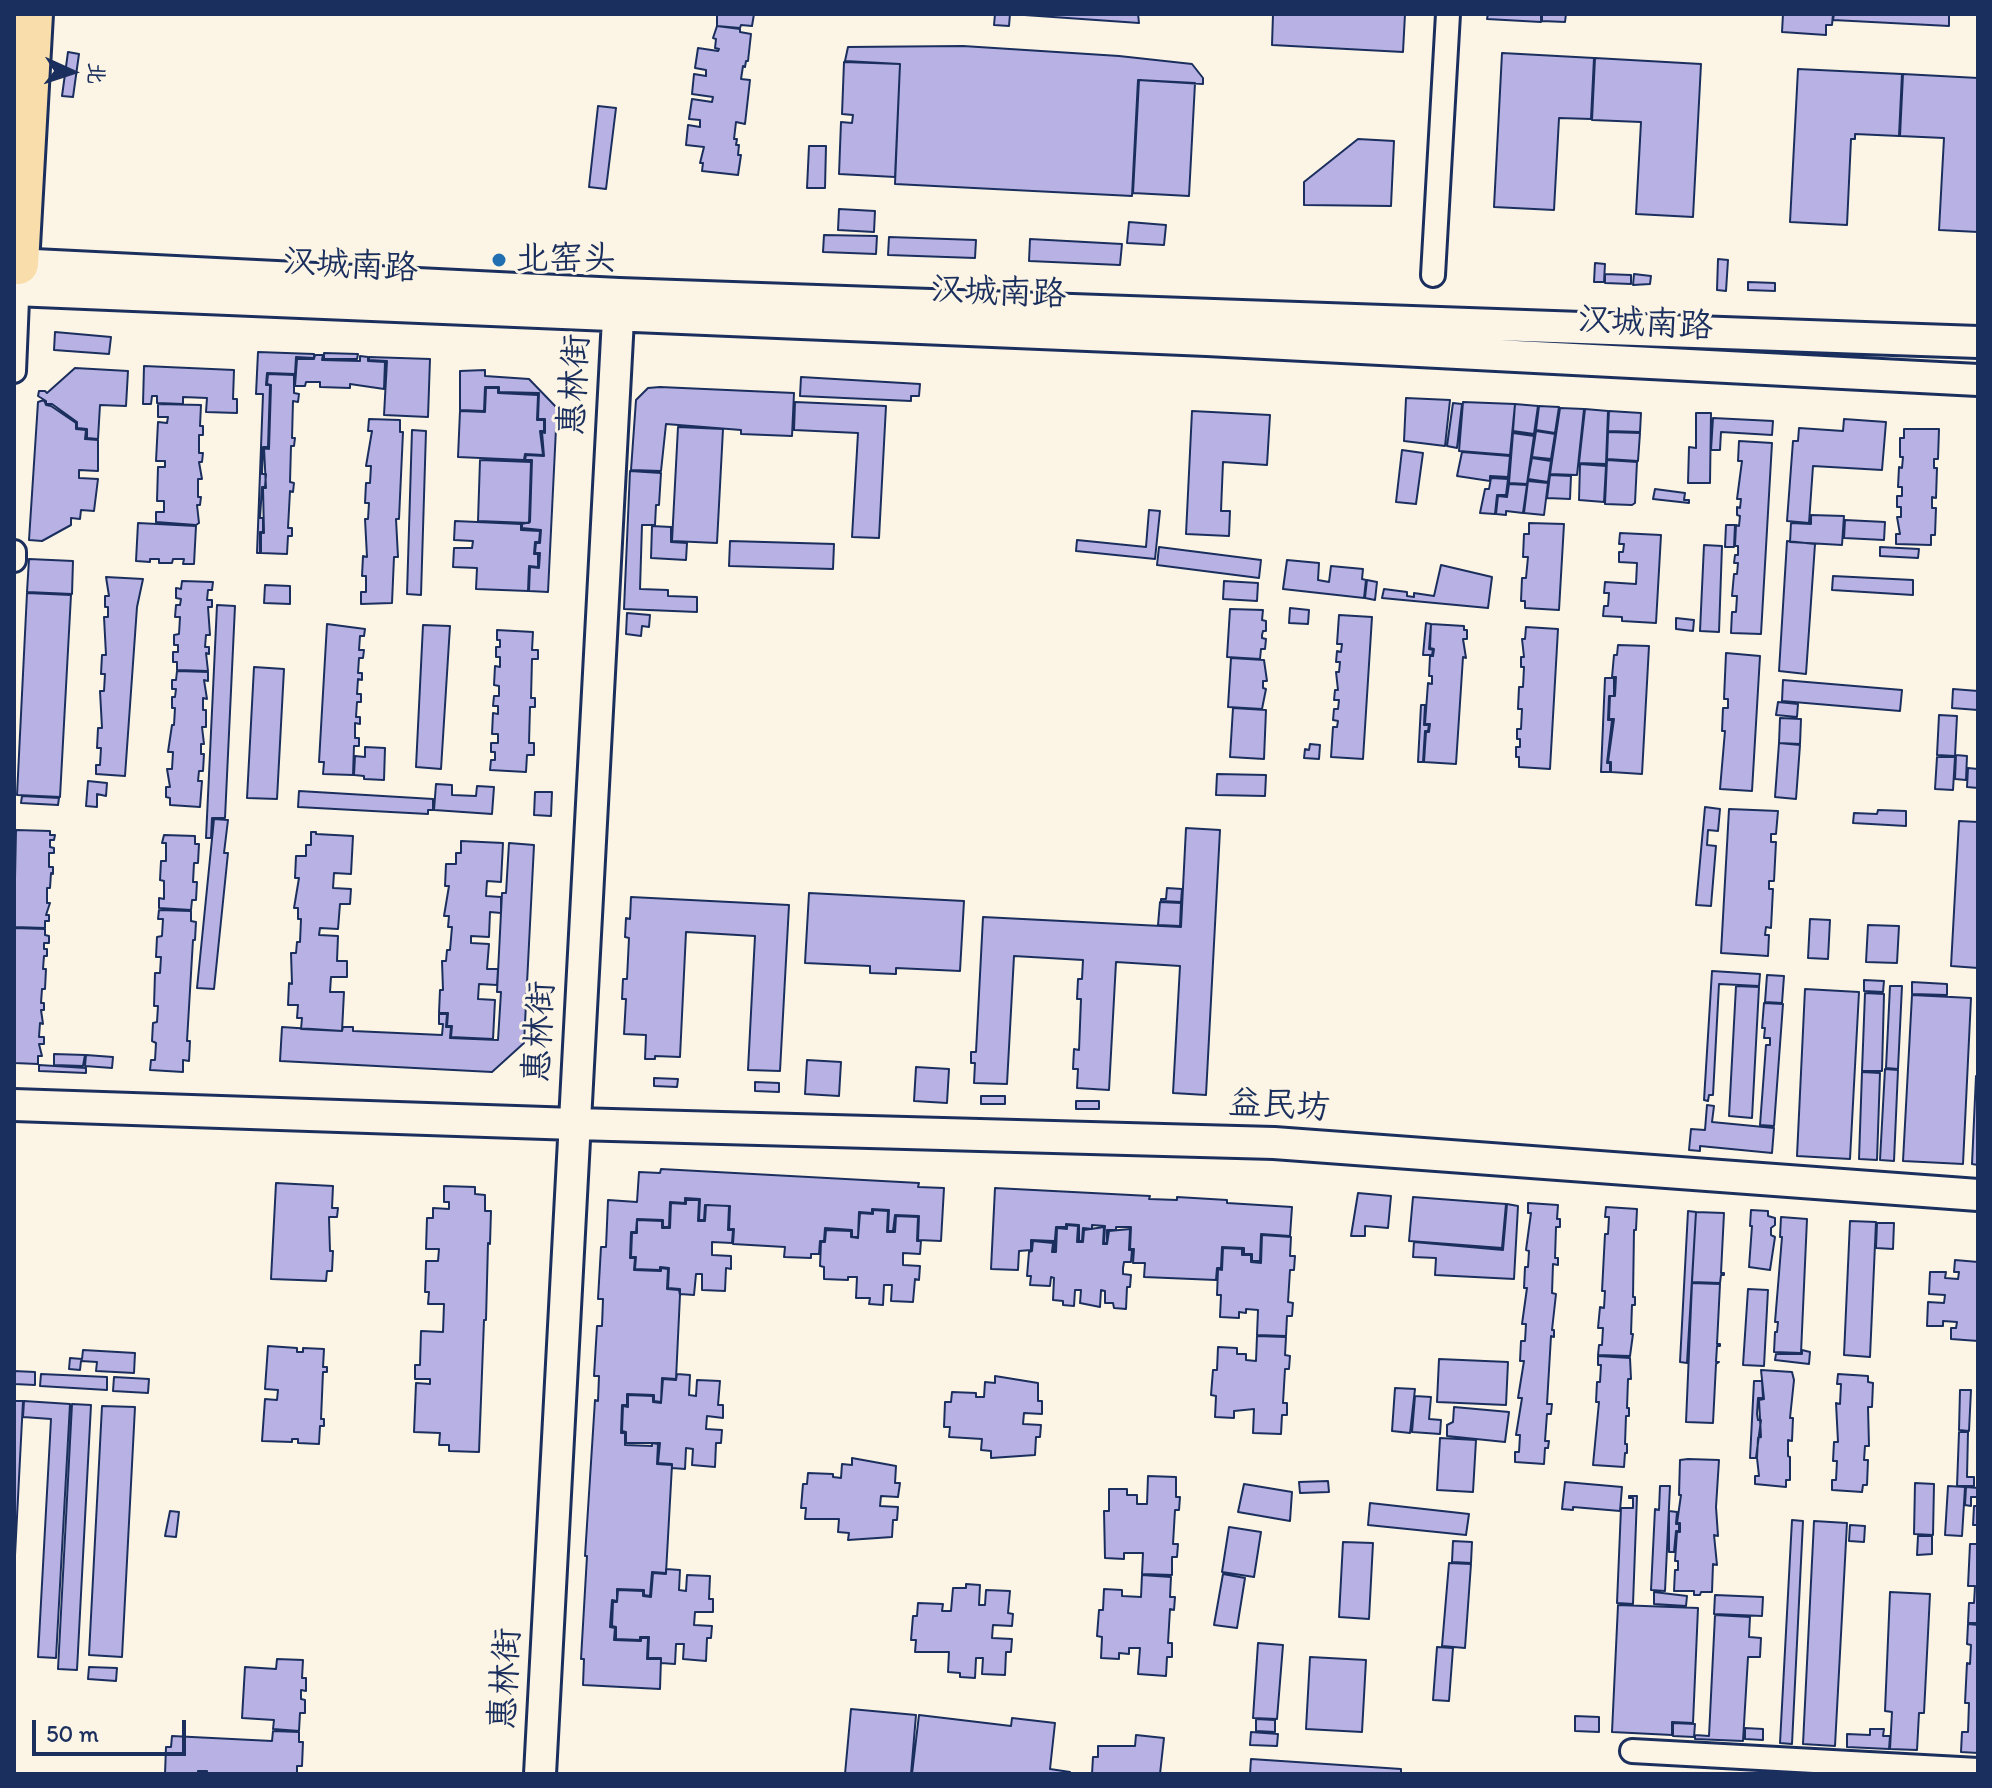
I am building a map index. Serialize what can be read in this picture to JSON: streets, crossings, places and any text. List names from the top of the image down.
{
  "streets": {
    "street": ["汉城南路", "惠林街", "益民坊"]
  },
  "crossings": [
    ["汉城南路", "惠林街"],
    ["惠林街", "益民坊"]
  ],
  "places": ["北窑头"],
  "scale_bar": "50 m",
  "north": "right"
}
